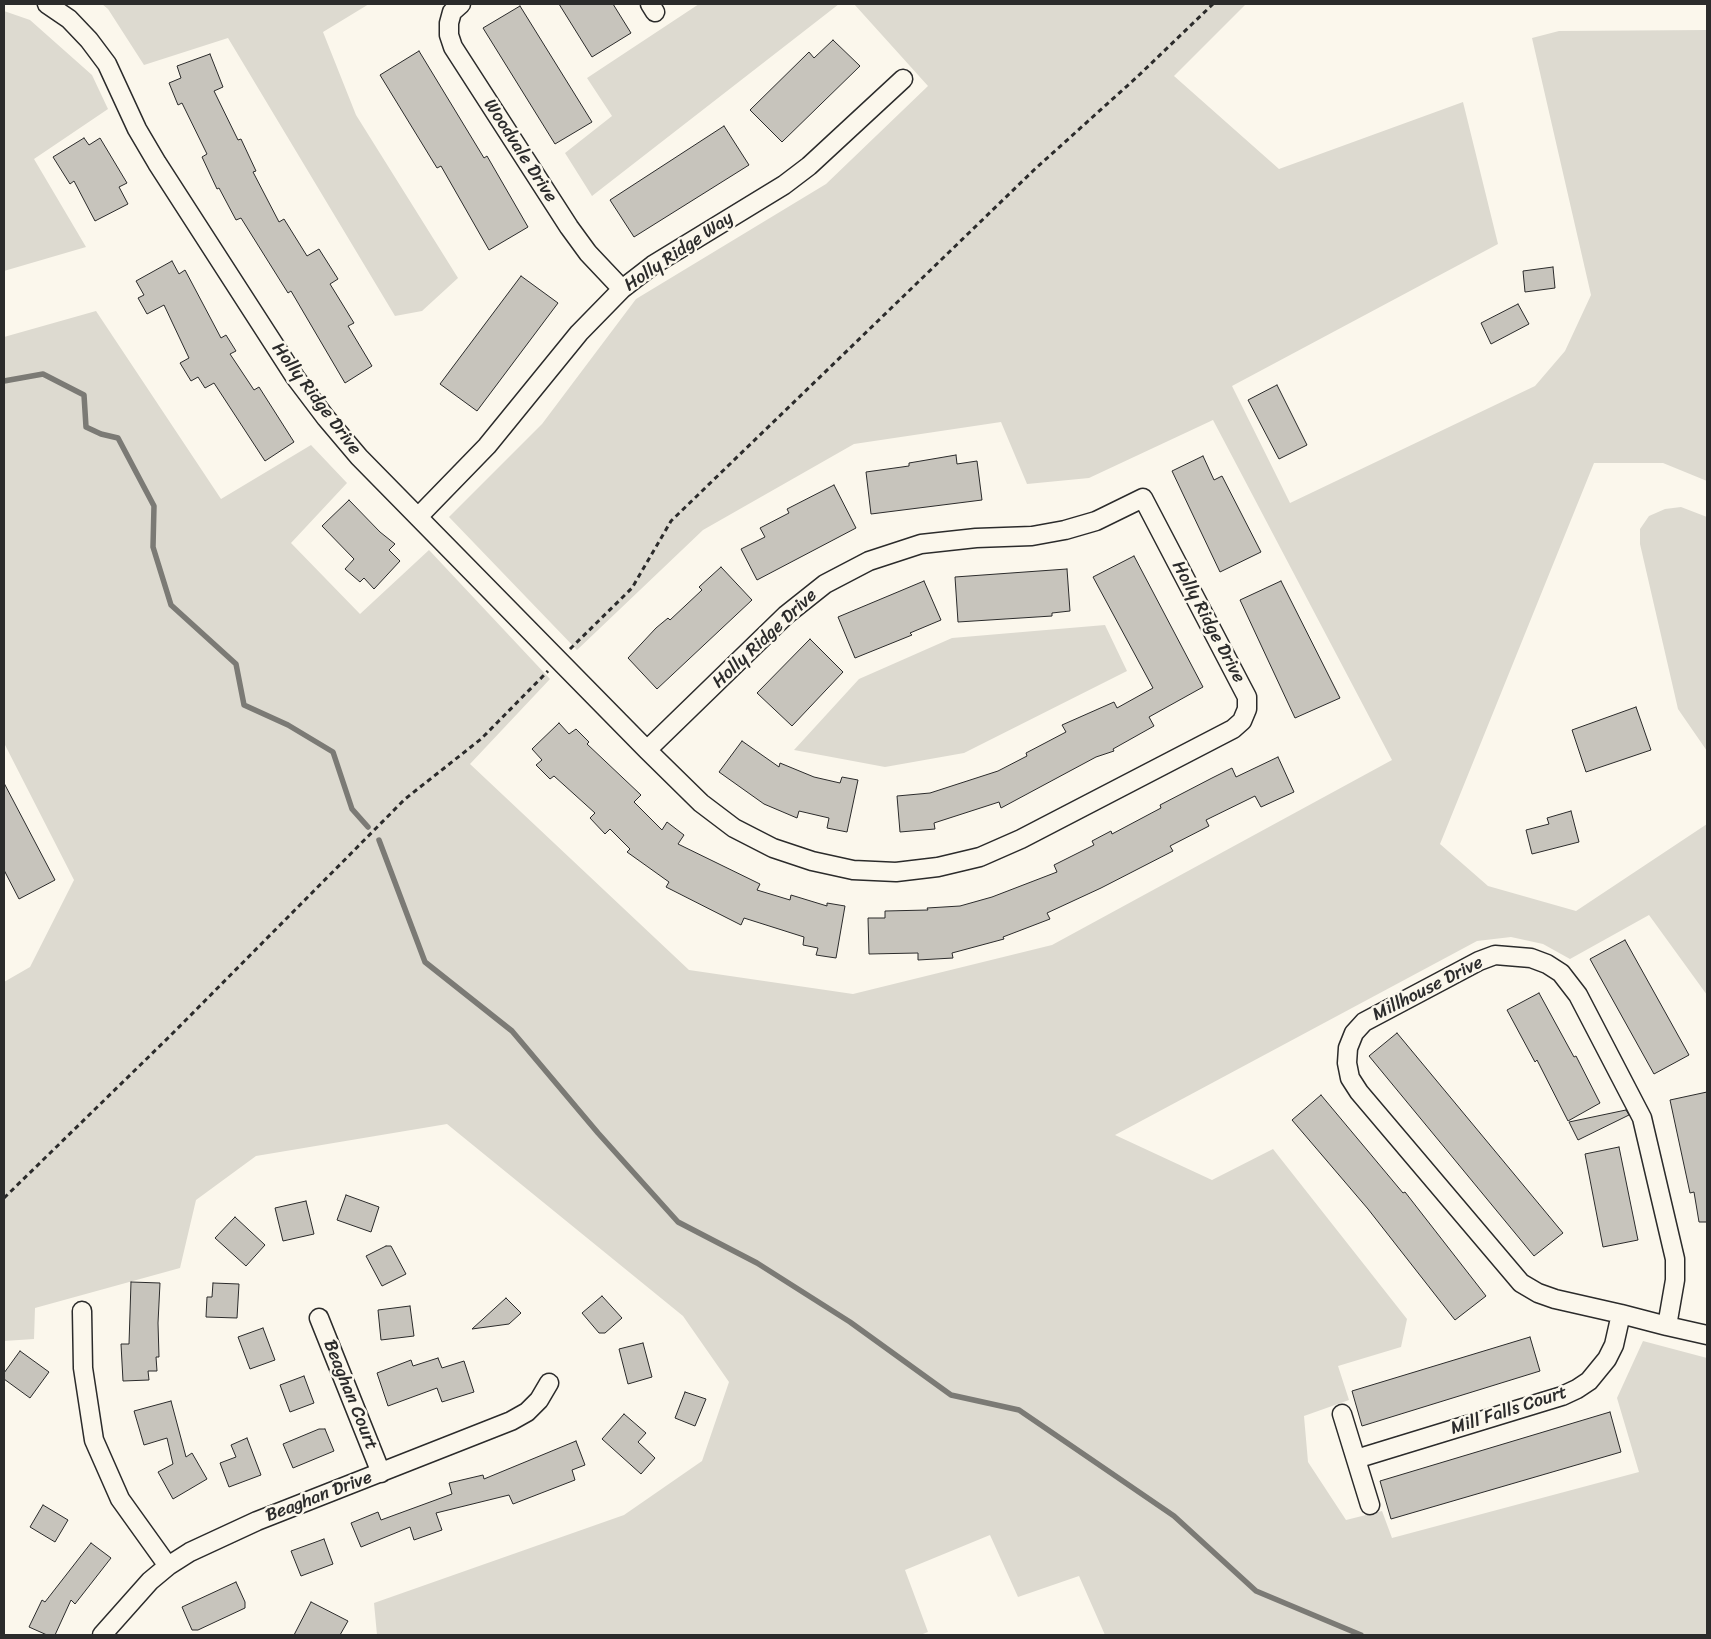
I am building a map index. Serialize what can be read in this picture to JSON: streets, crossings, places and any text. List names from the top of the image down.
{
  "streets": {
    "street": [
      "Woodvale Drive",
      "Holly Ridge Way",
      "Holly Ridge Drive",
      "Millhouse Drive",
      "Beaghan Court",
      "Mill Falls Court",
      "Beaghan Drive"
    ]
  },
  "crossings": [
    ["Woodvale Drive", "Holly Ridge Way"],
    ["Holly Ridge Way", "Holly Ridge Drive"],
    ["Millhouse Drive", "Mill Falls Court"],
    ["Beaghan Court", "Beaghan Drive"]
  ]
}
